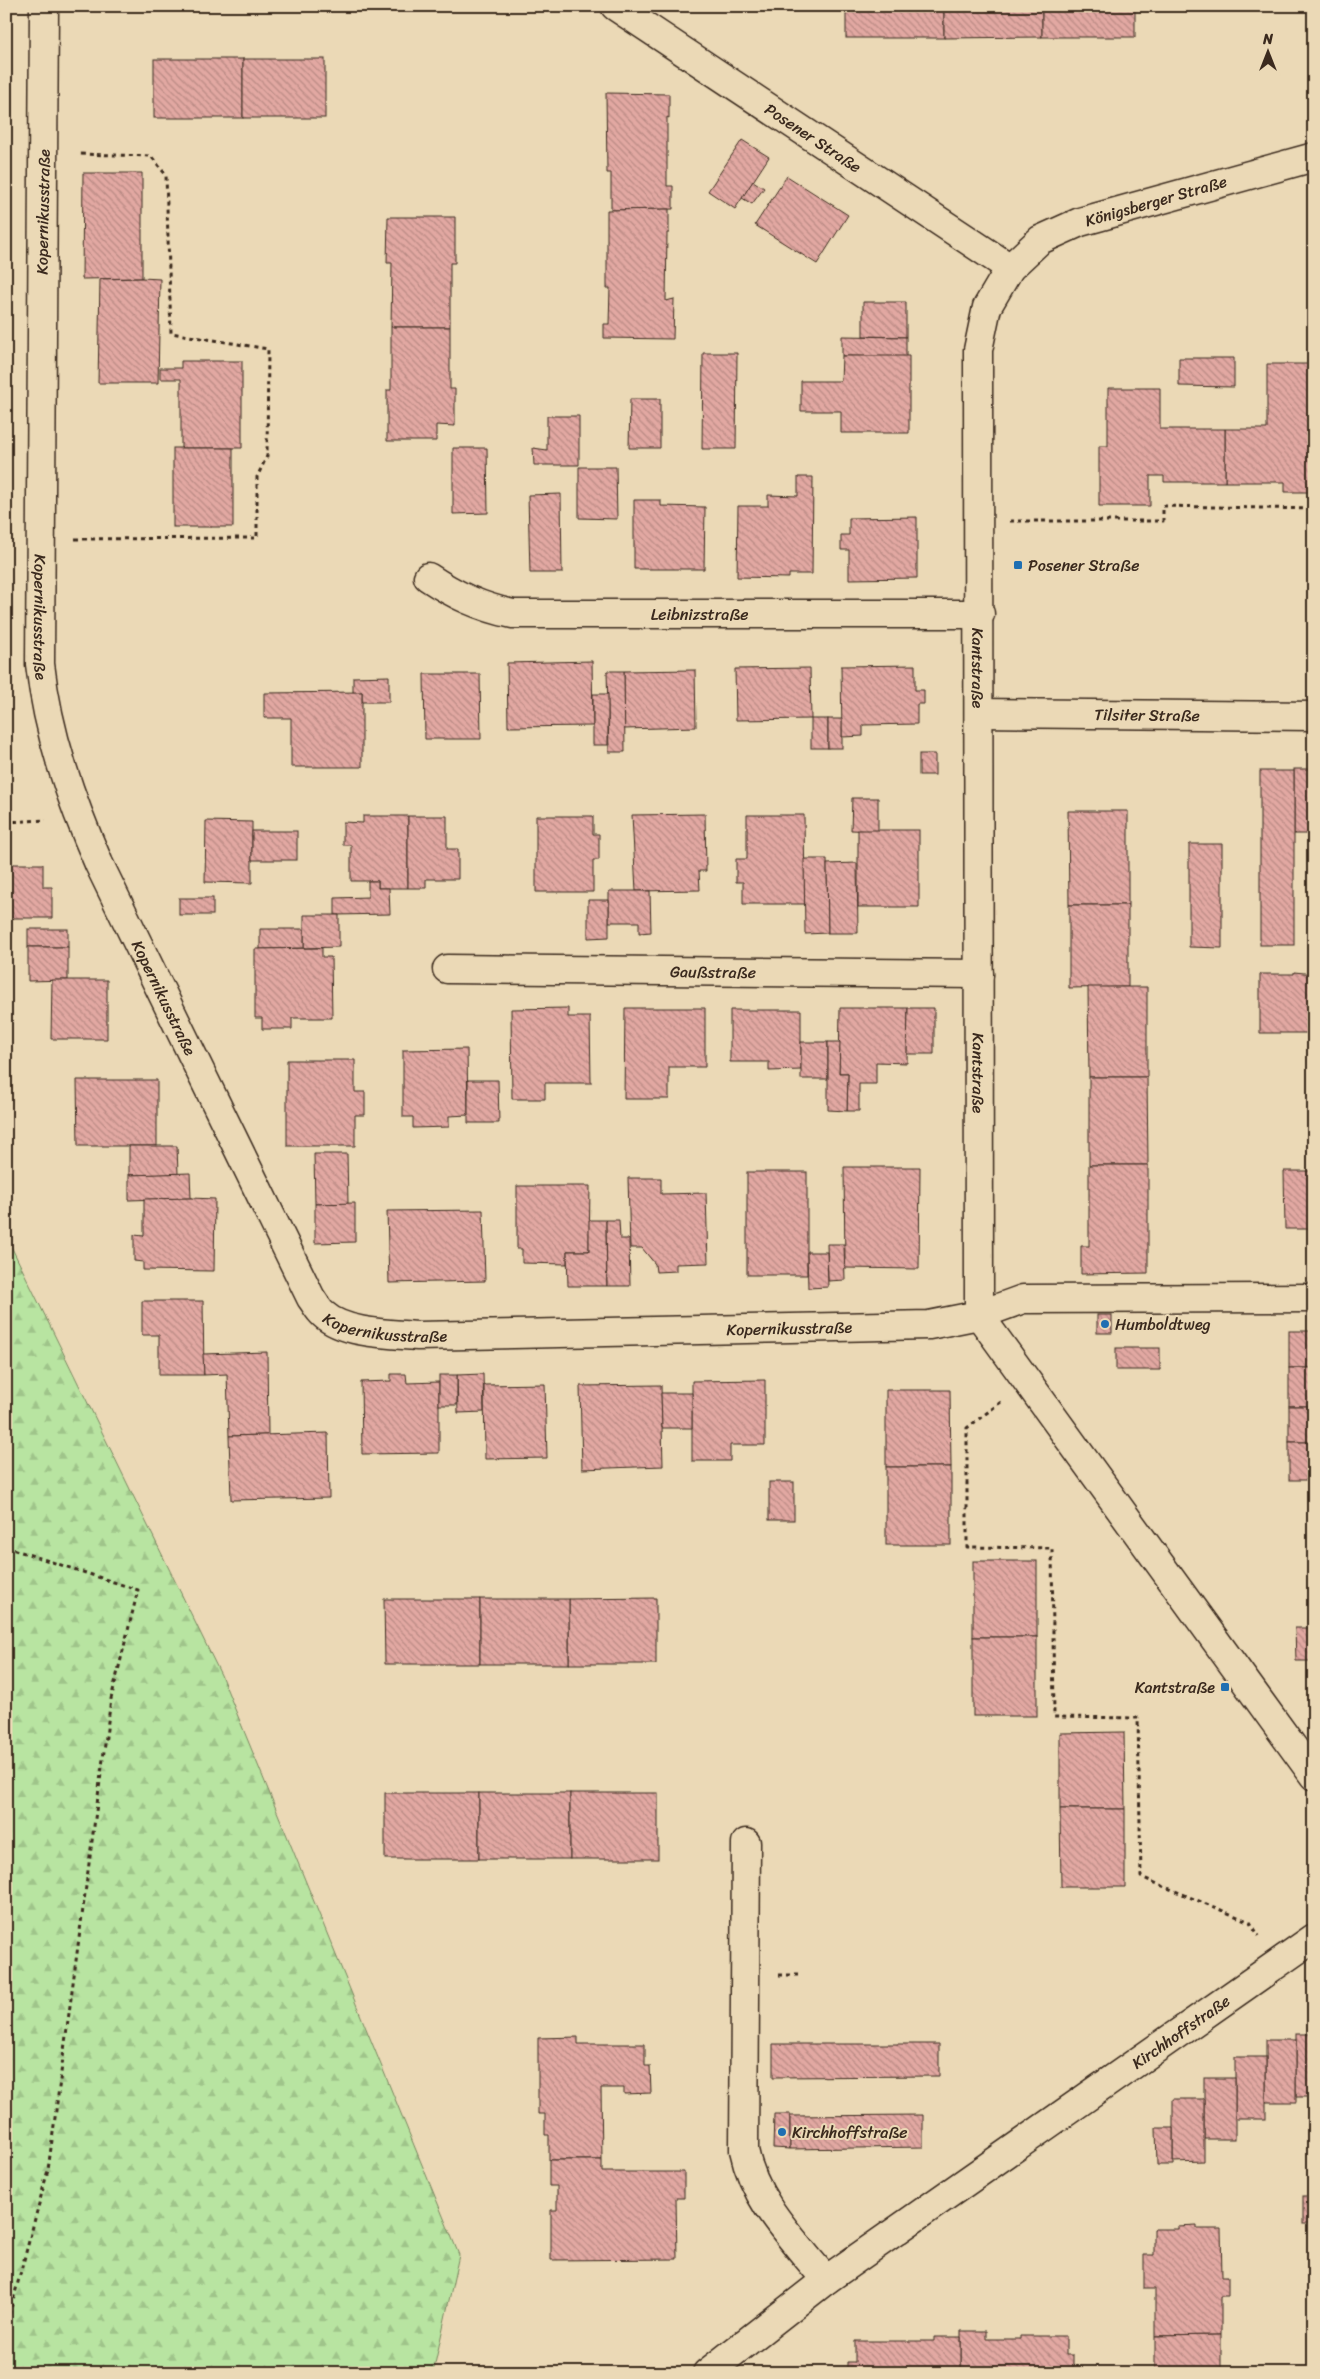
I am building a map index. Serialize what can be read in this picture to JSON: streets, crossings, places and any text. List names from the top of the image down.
{
  "streets": {
    "street": [
      "Posener Straße",
      "Königsberger Straße",
      "Kopernikusstraße",
      "Leibnizstraße",
      "Kantstraße",
      "Tilsiter Straße",
      "Gaußstraße",
      "Kirchhoffstraße"
    ]
  },
  "crossings": [
    ["Posener Straße", "Königsberger Straße"],
    ["Posener Straße", "Kantstraße"],
    ["Königsberger Straße", "Kantstraße"],
    ["Kopernikusstraße", "Kantstraße"],
    ["Leibnizstraße", "Kantstraße"],
    ["Kantstraße", "Tilsiter Straße"],
    ["Kantstraße", "Gaußstraße"]
  ],
  "places": {
    "transit": ["Posener Straße", "Kantstraße"],
    "other": ["Humboldtweg", "Kirchhoffstraße"]
  },
  "north": "top"
}
